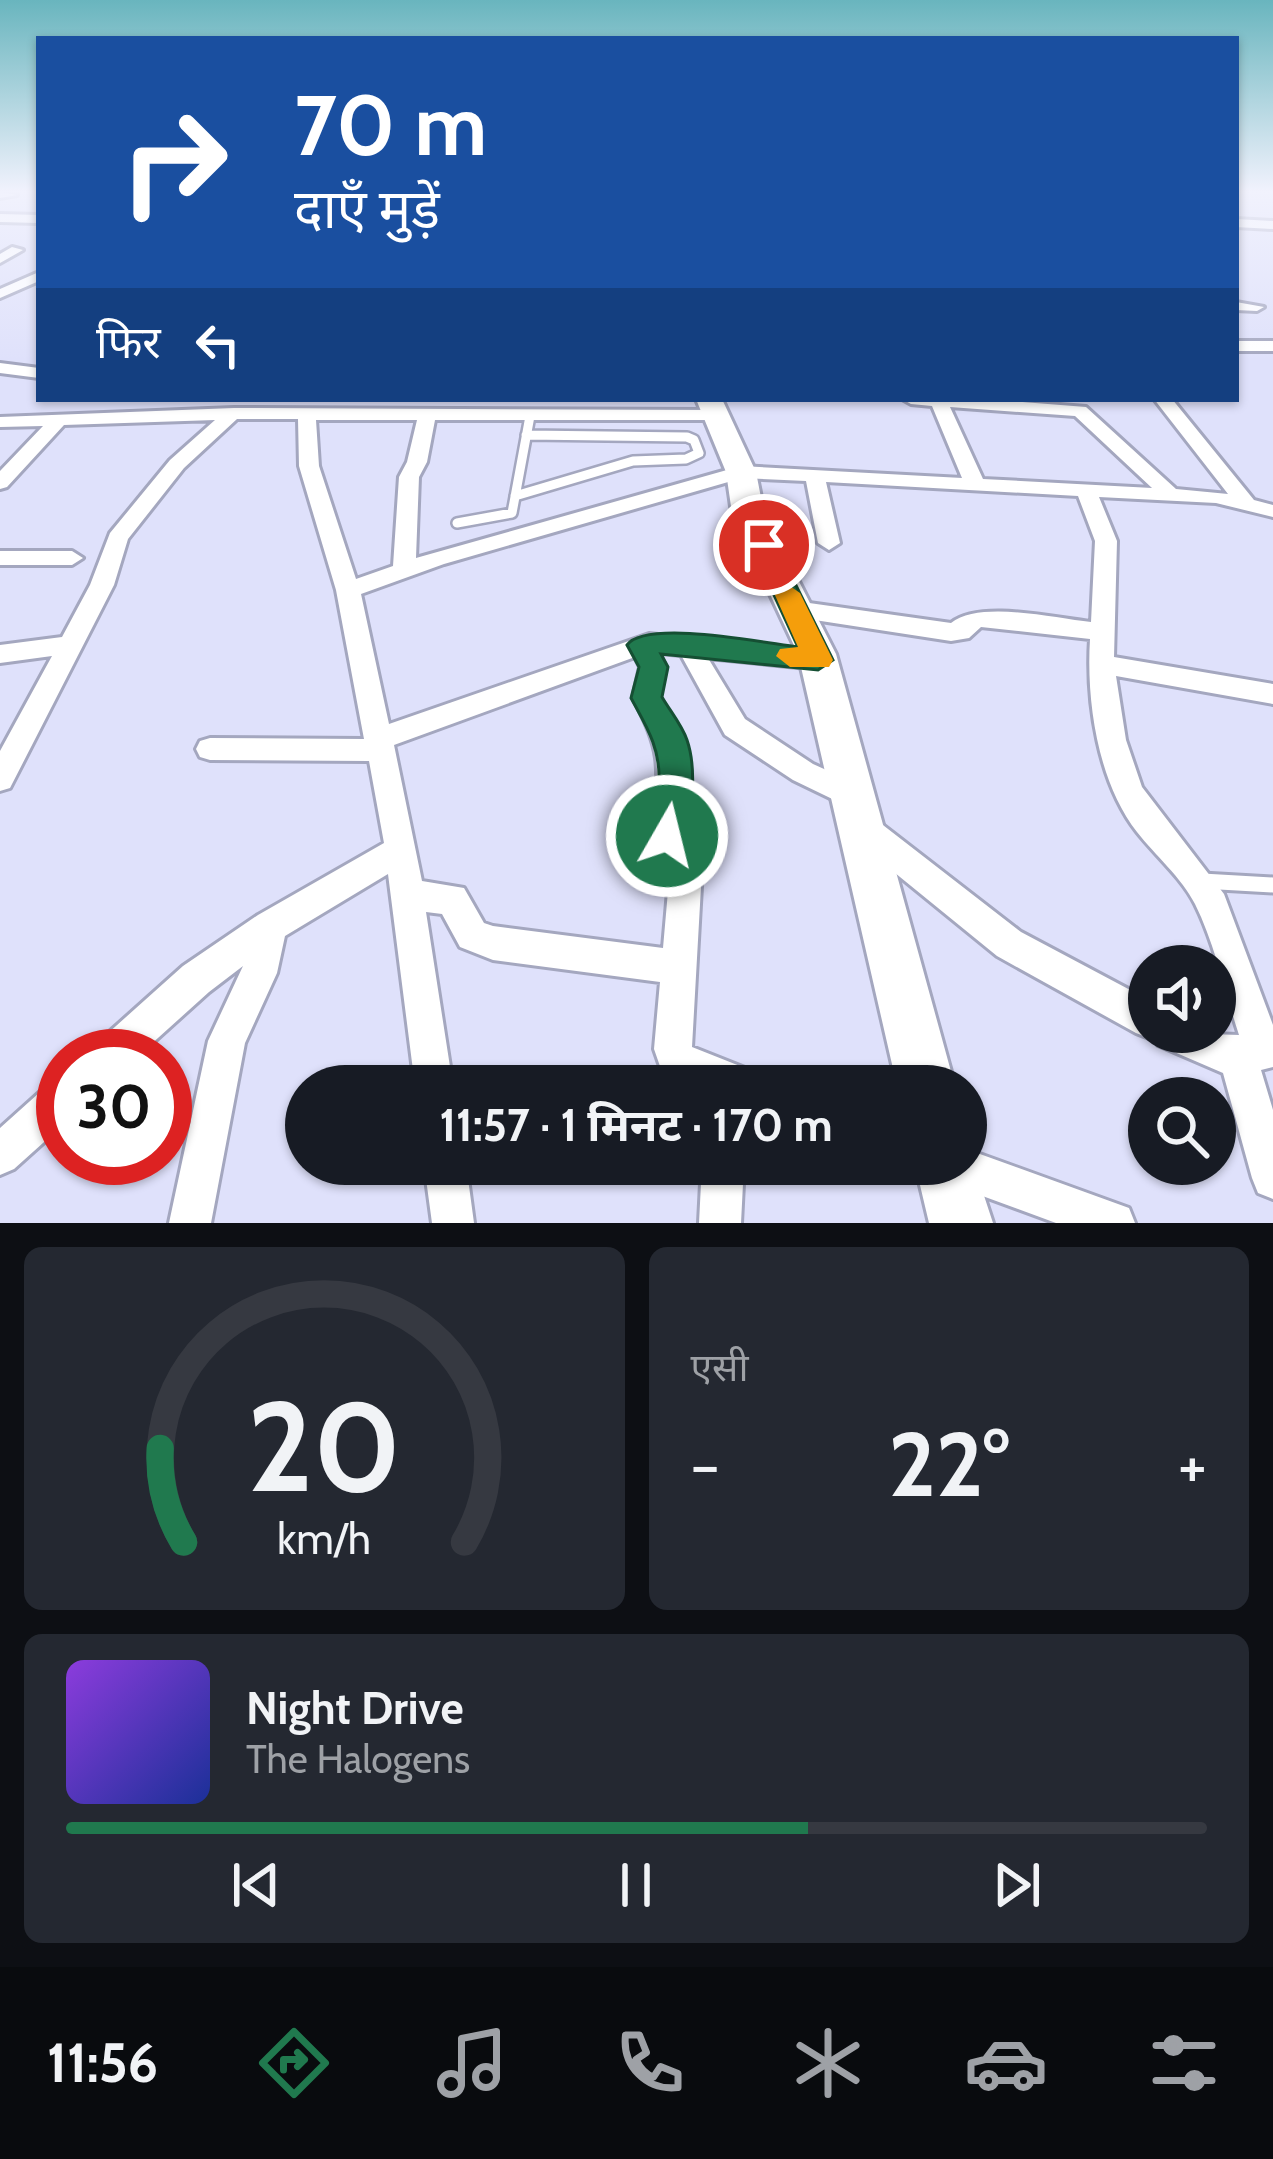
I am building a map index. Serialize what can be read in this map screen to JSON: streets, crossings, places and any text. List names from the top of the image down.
{
  "page": {
    "turn": ["70 m", "दाएँ मुड़ें"],
    "then": "फिर",
    "limit": "30",
    "trip": "11:57 · 1 मिनट · 170 m",
    "tile": "एसी",
    "heat": ["−", "22°", "+"],
    "song": ["Night Drive", "The Halogens"],
    "tabs": "11:56",
    "gauge": ["20", "km/h"]
  }
}
